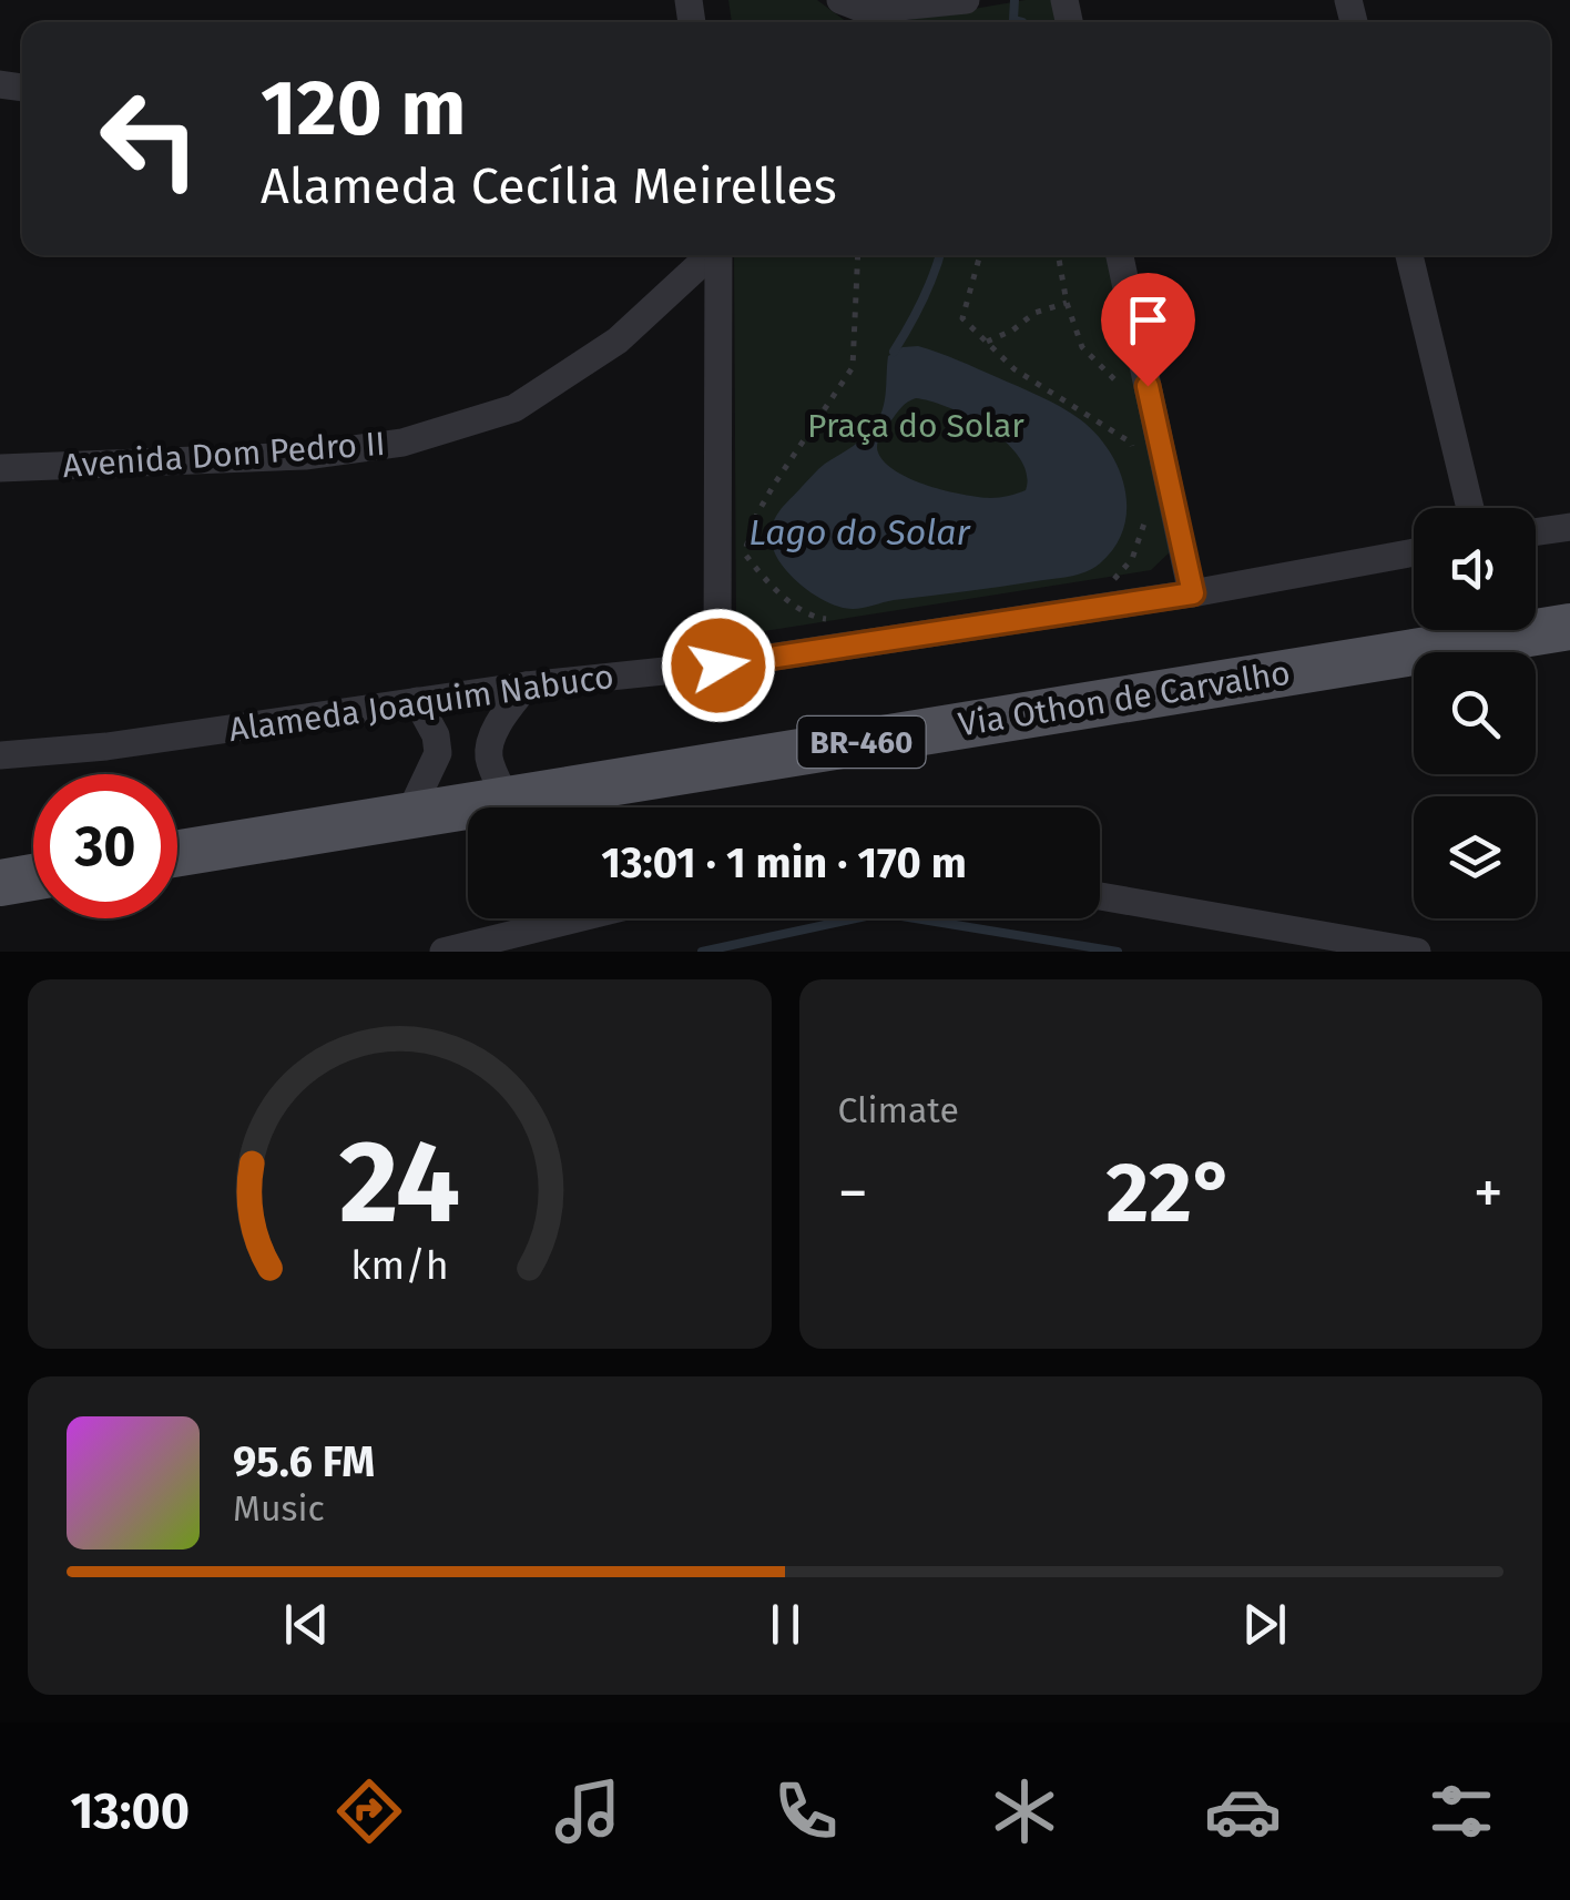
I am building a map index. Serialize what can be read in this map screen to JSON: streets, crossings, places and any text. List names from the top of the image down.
{
  "streets": {
    "main road": ["Via Othon de Carvalho", "BR-460"],
    "street": ["Avenida Dom Pedro II", "Alameda Joaquim Nabuco"]
  },
  "water": ["Lago do Solar"],
  "parks": ["Praça do Solar"],
  "page": {
    "turn": ["120 m", "Alameda Cecília Meirelles"],
    "limit": "30",
    "trip": "13:01 · 1 min · 170 m",
    "tile": "Climate",
    "heat": ["−", "22°", "+"],
    "song": ["95.6 FM", "Music"],
    "tabs": "13:00",
    "gauge": ["24", "km/h"]
  }
}
